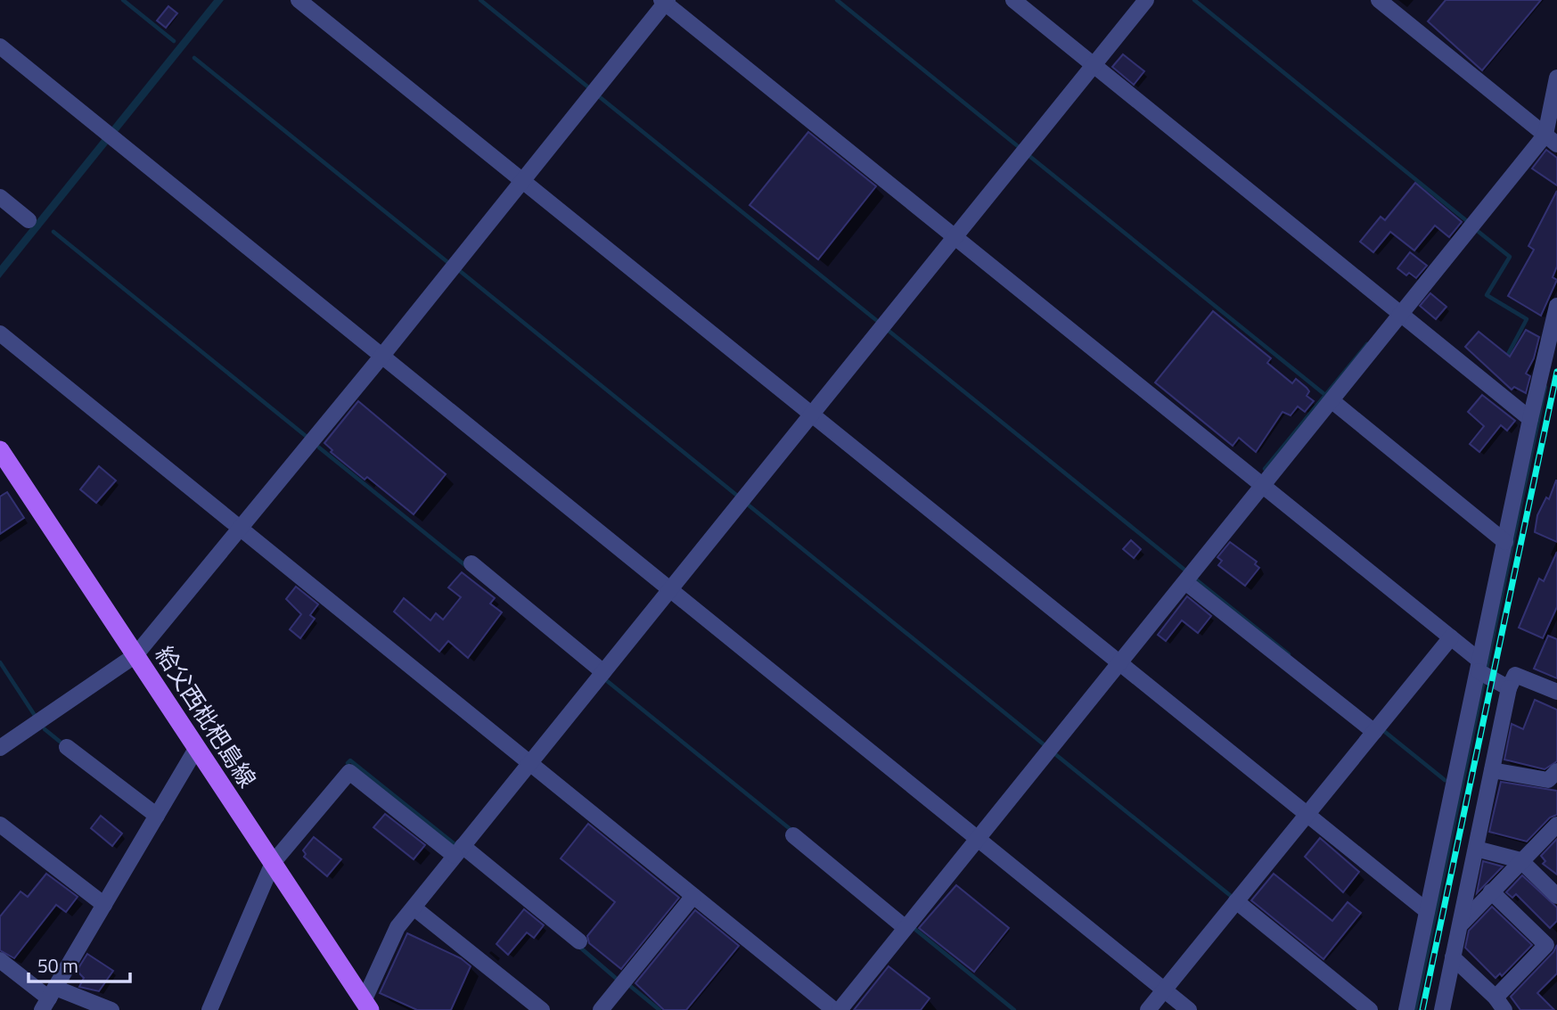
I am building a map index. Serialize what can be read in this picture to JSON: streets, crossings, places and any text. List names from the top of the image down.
{
  "streets": {
    "main road": ["給父西枇杷島線"]
  },
  "scale_bar": "50 m"
}
